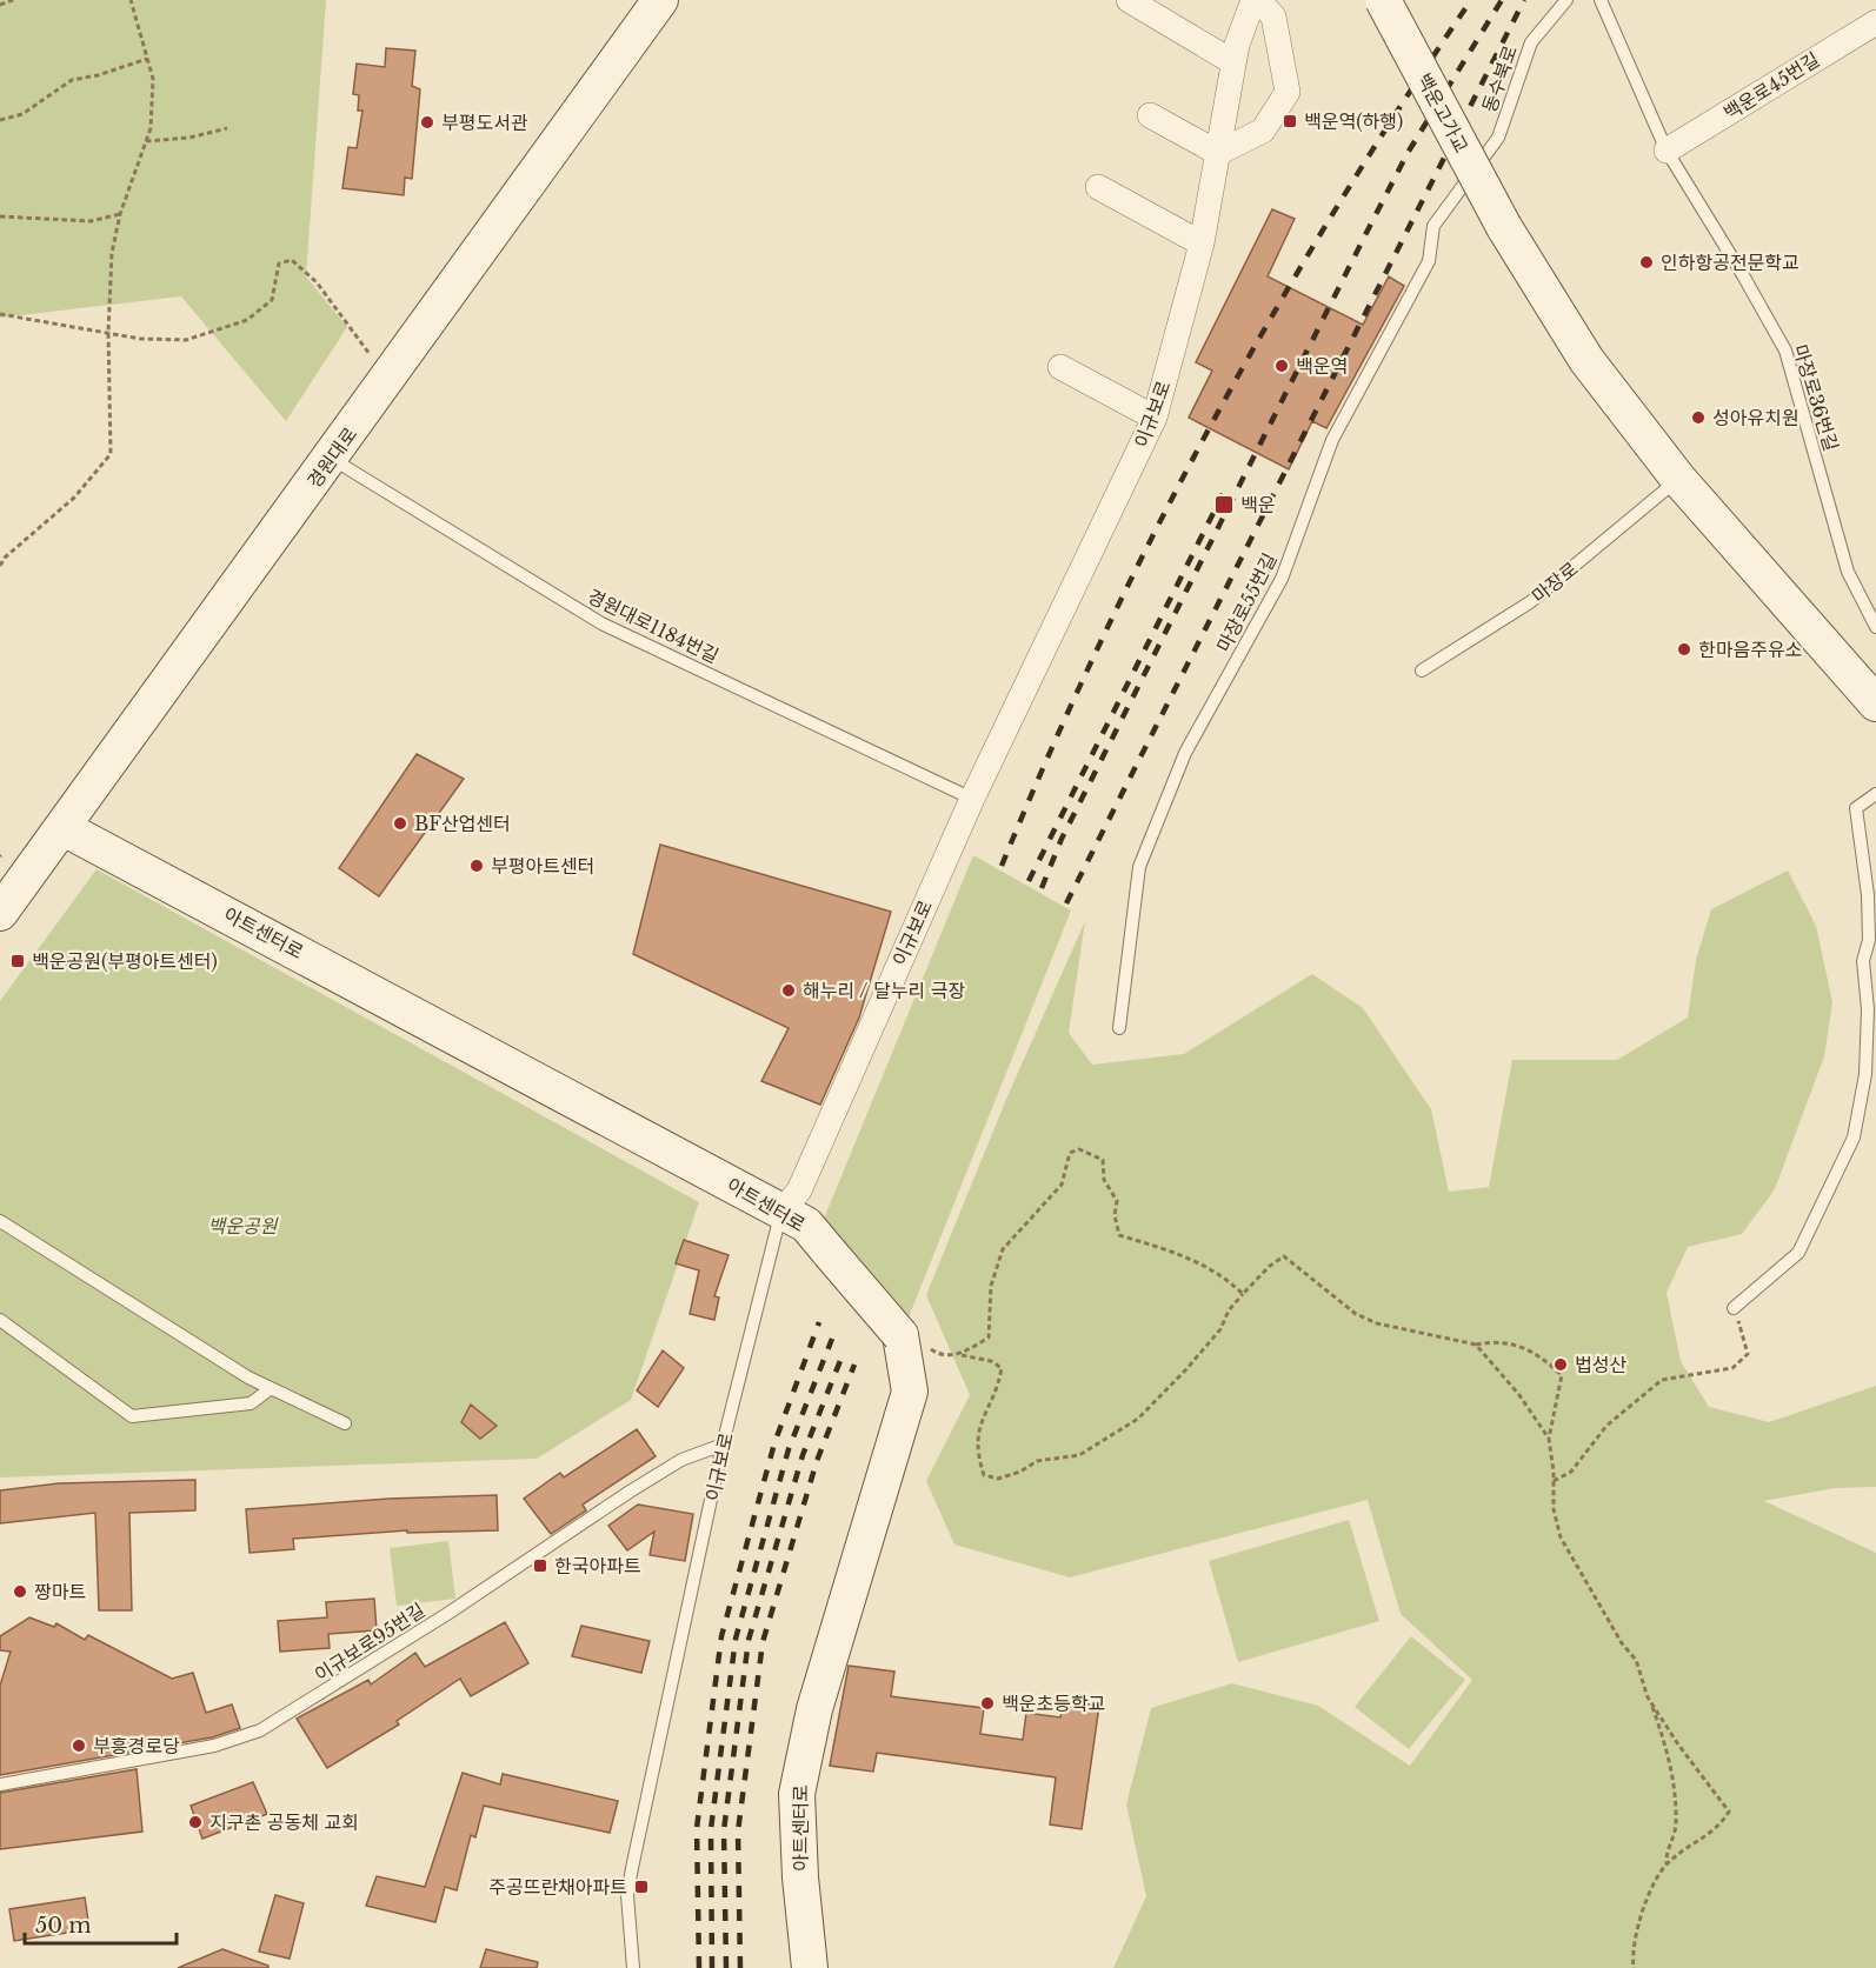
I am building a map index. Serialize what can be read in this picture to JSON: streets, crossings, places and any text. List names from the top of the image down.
{
  "streets": {
    "main road": ["백운고가교", "경원대로", "아트센터로"],
    "street": ["백운로45번길", "이규보로"],
    "lane": [
      "동수북로",
      "마장로36번길",
      "마장로",
      "마장로55번길",
      "경원대로1184번길",
      "이규보로95번길"
    ]
  },
  "crossings": [
    ["동수북로", "마장로55번길"],
    ["백운로45번길", "마장로36번길"],
    ["백운고가교", "마장로"],
    ["이규보로", "경원대로1184번길"],
    ["이규보로", "아트센터로"],
    ["이규보로", "이규보로95번길"],
    ["경원대로", "경원대로1184번길"],
    ["경원대로", "아트센터로"]
  ],
  "parks": ["백운공원"],
  "places": {
    "transit": [
      "백운역(하행)",
      "백운",
      "백운공원(부평아트센터)",
      "한국아파트",
      "주공뜨란채아파트"
    ],
    "other": [
      "부평도서관",
      "인하항공전문학교",
      "백운역",
      "성아유치원",
      "한마음주유소",
      "BF산업센터",
      "부평아트센터",
      "해누리 / 달누리 극장",
      "법성산",
      "짱마트",
      "백운초등학교",
      "부흥경로당",
      "지구촌 공동체 교회"
    ]
  },
  "scale_bar": "50 m"
}
